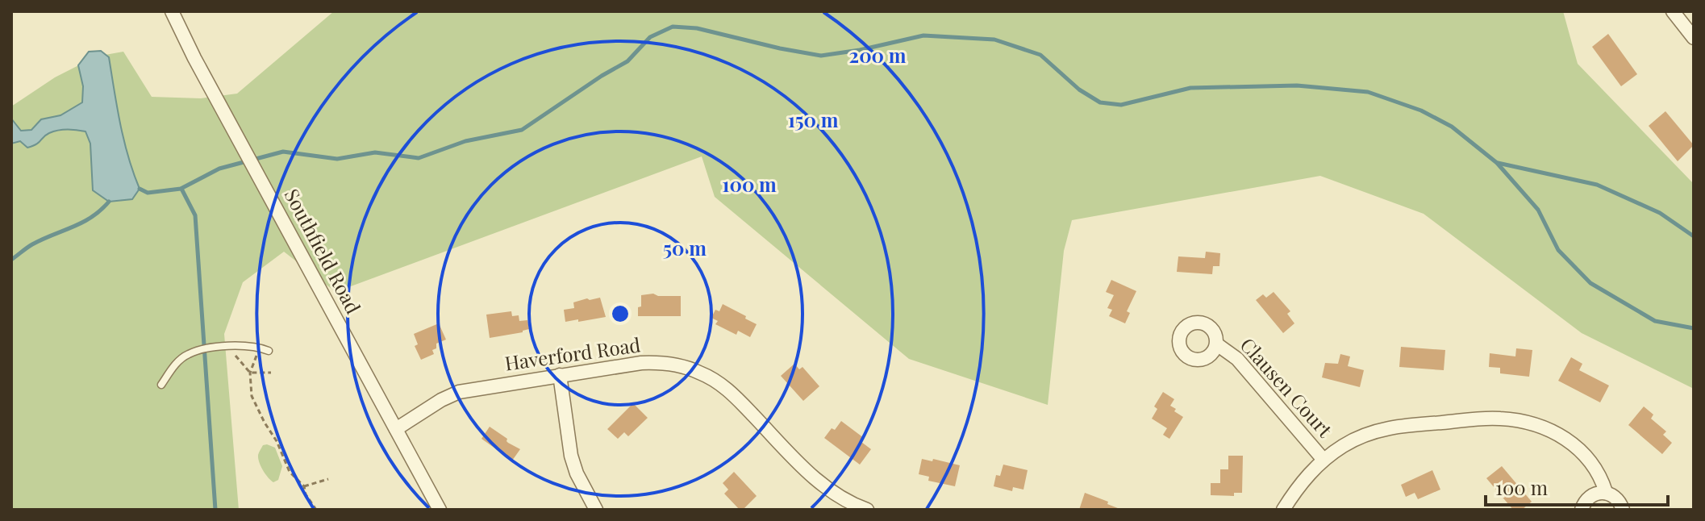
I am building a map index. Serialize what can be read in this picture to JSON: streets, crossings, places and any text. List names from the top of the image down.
{
  "streets": {
    "street": ["Southfield Road", "Haverford Road", "Clausen Court"]
  },
  "crossings": [
    ["Southfield Road", "Haverford Road"]
  ],
  "scale_bar": "100 m",
  "rings": [
    "200 m",
    "150 m",
    "100 m",
    "50 m"
  ]
}
